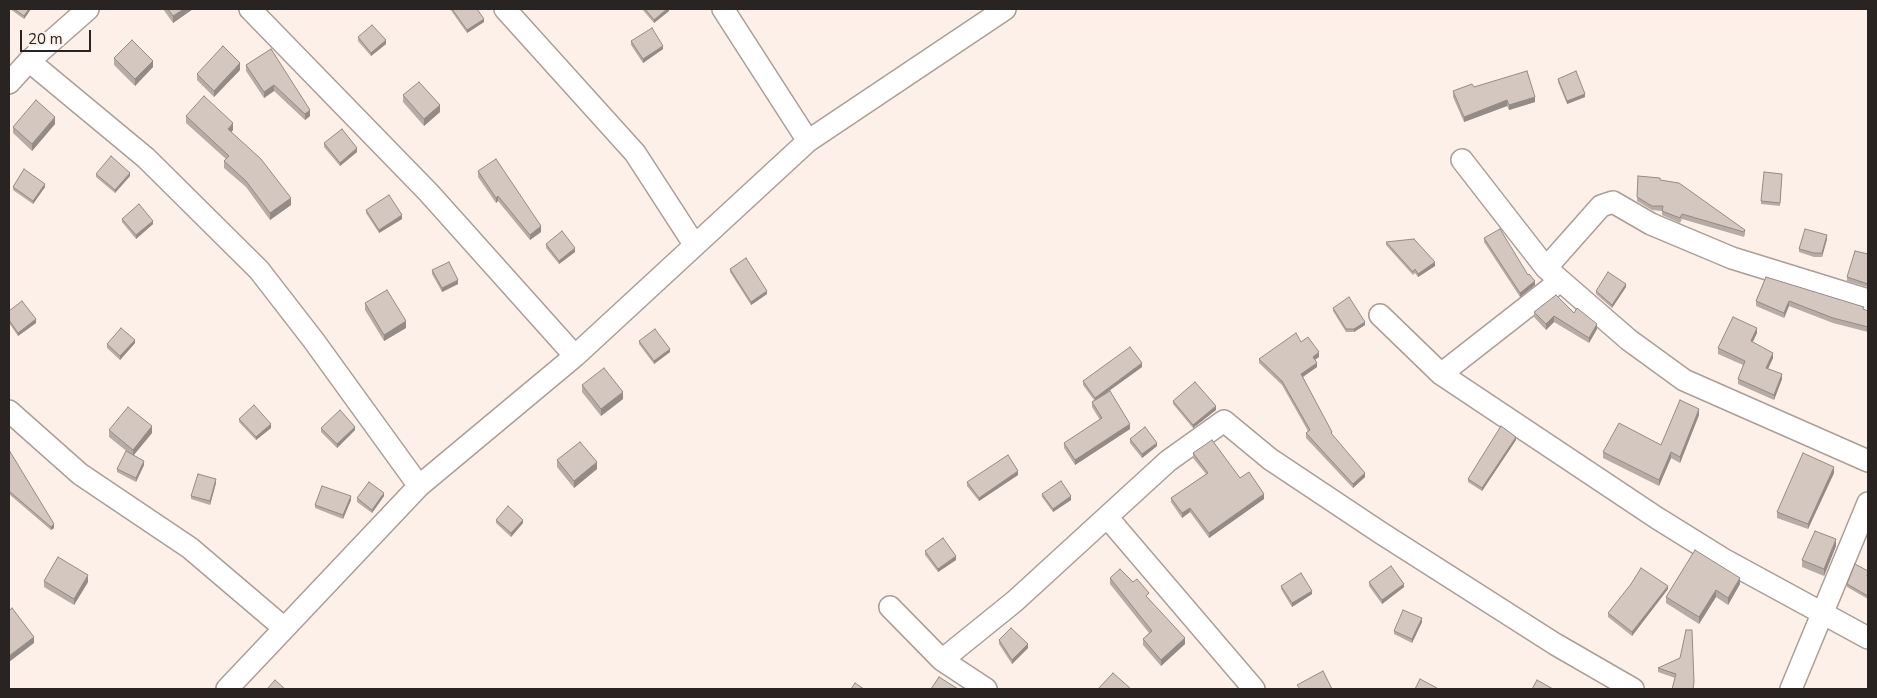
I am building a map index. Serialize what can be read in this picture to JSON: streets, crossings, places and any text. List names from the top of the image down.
{
  "scale_bar": "20 m"
}
